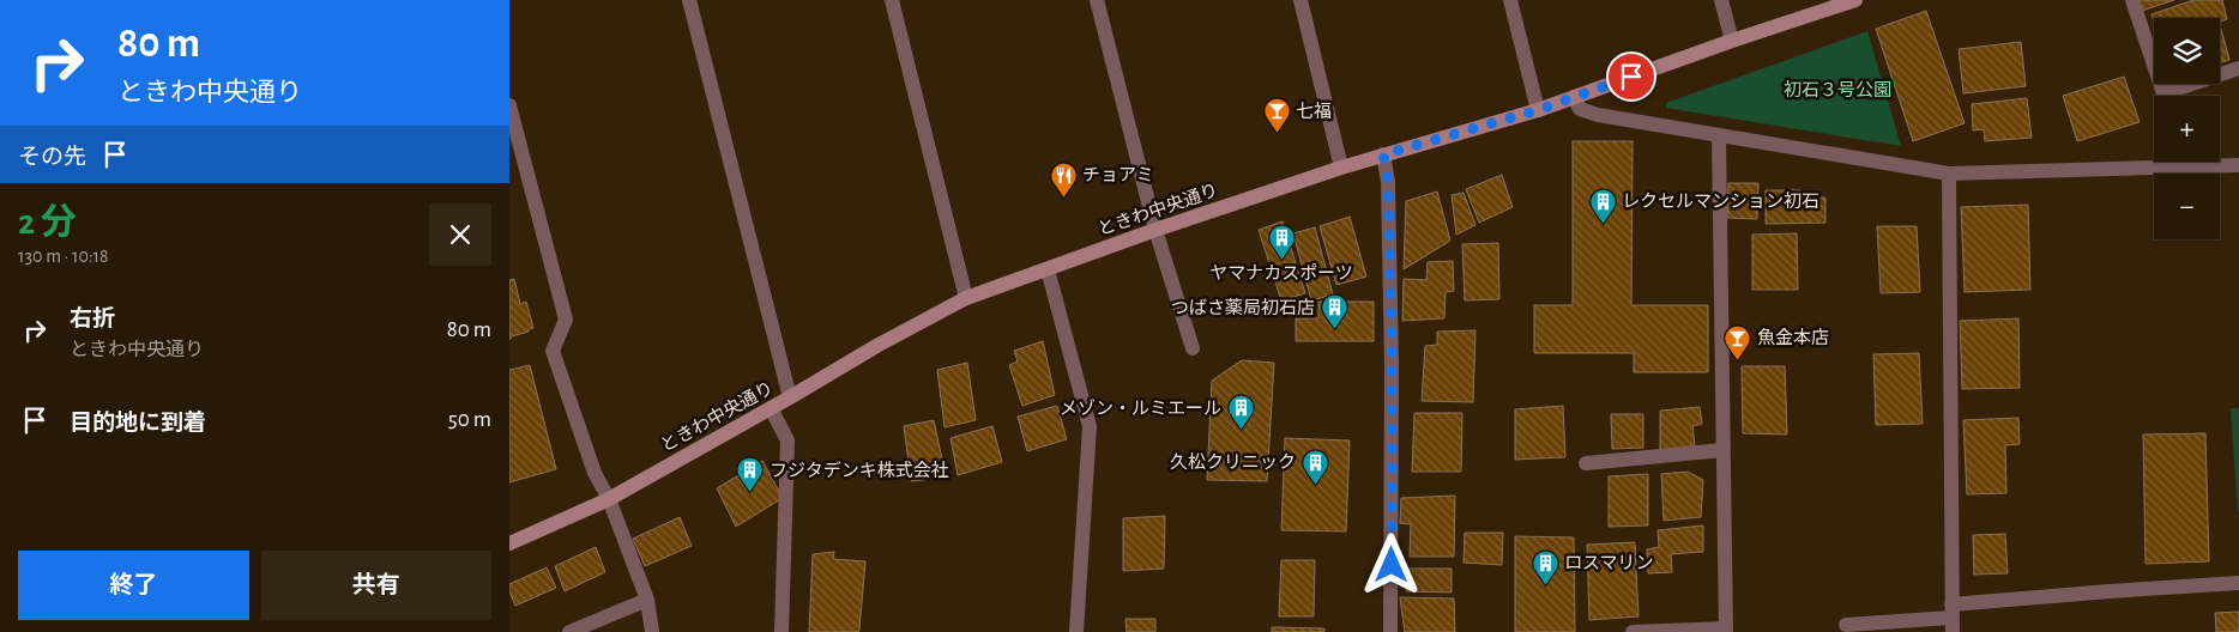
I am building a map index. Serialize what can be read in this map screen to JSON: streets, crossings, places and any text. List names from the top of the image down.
{
  "streets": {
    "street": ["ときわ中央通り"]
  },
  "parks": ["初石３号公園"],
  "places": {
    "bar": ["七福", "魚金本店"],
    "restaurant": ["チョアミ"],
    "building": [
      "レクセルマンション初石",
      "ヤマナカスポーツ",
      "つばさ薬局初石店",
      "メゾン・ルミエール",
      "久松クリニック",
      "フジタデンキ株式会社",
      "ロスマリン"
    ]
  },
  "page": {
    "turn": ["80 m", "ときわ中央通り"],
    "map_buttons": ["+", "−"],
    "then": "その先",
    "heading": ["2 分", "130 m · 10:18"],
    "list": [
      {
        "name": "右折",
        "note": "ときわ中央通り",
        "value": "80 m"
      },
      {
        "name": "目的地に到着",
        "value": "50 m"
      }
    ],
    "buttons": ["終了", "共有"]
  }
}
